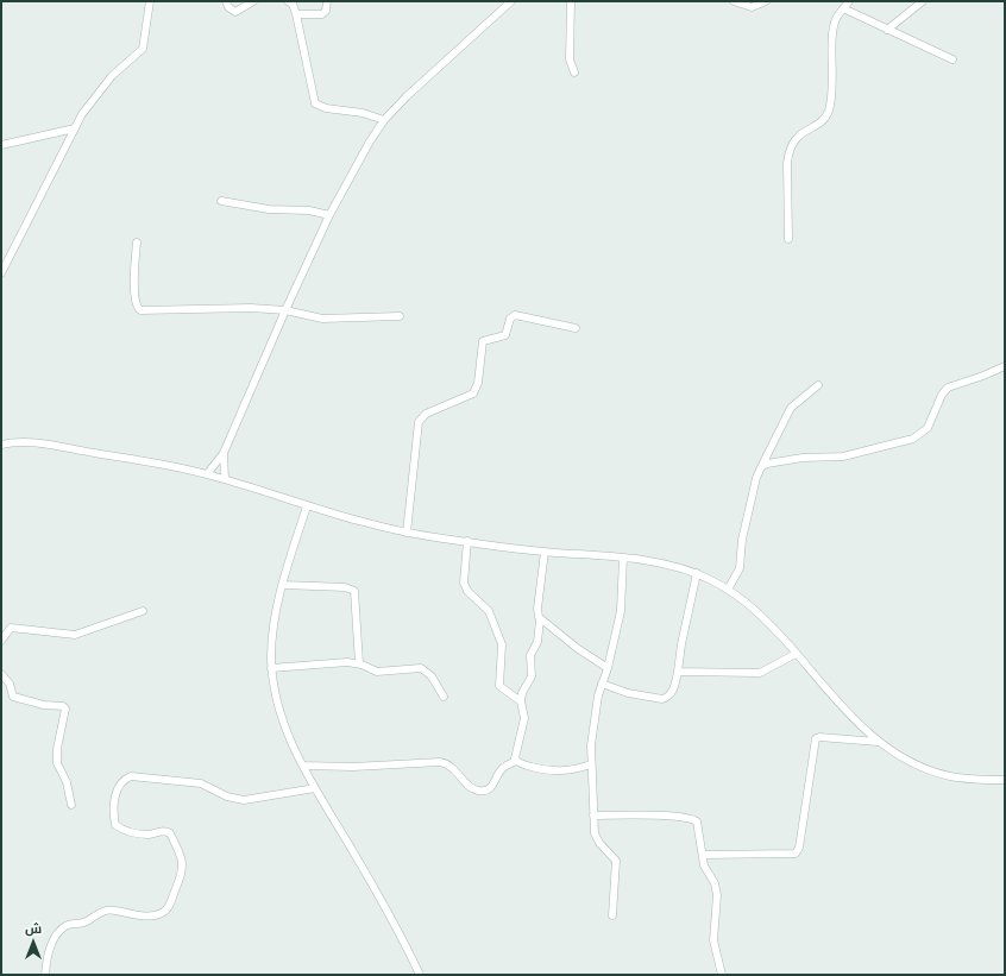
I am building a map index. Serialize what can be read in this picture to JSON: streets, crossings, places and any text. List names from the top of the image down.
{
  "north": "top"
}
